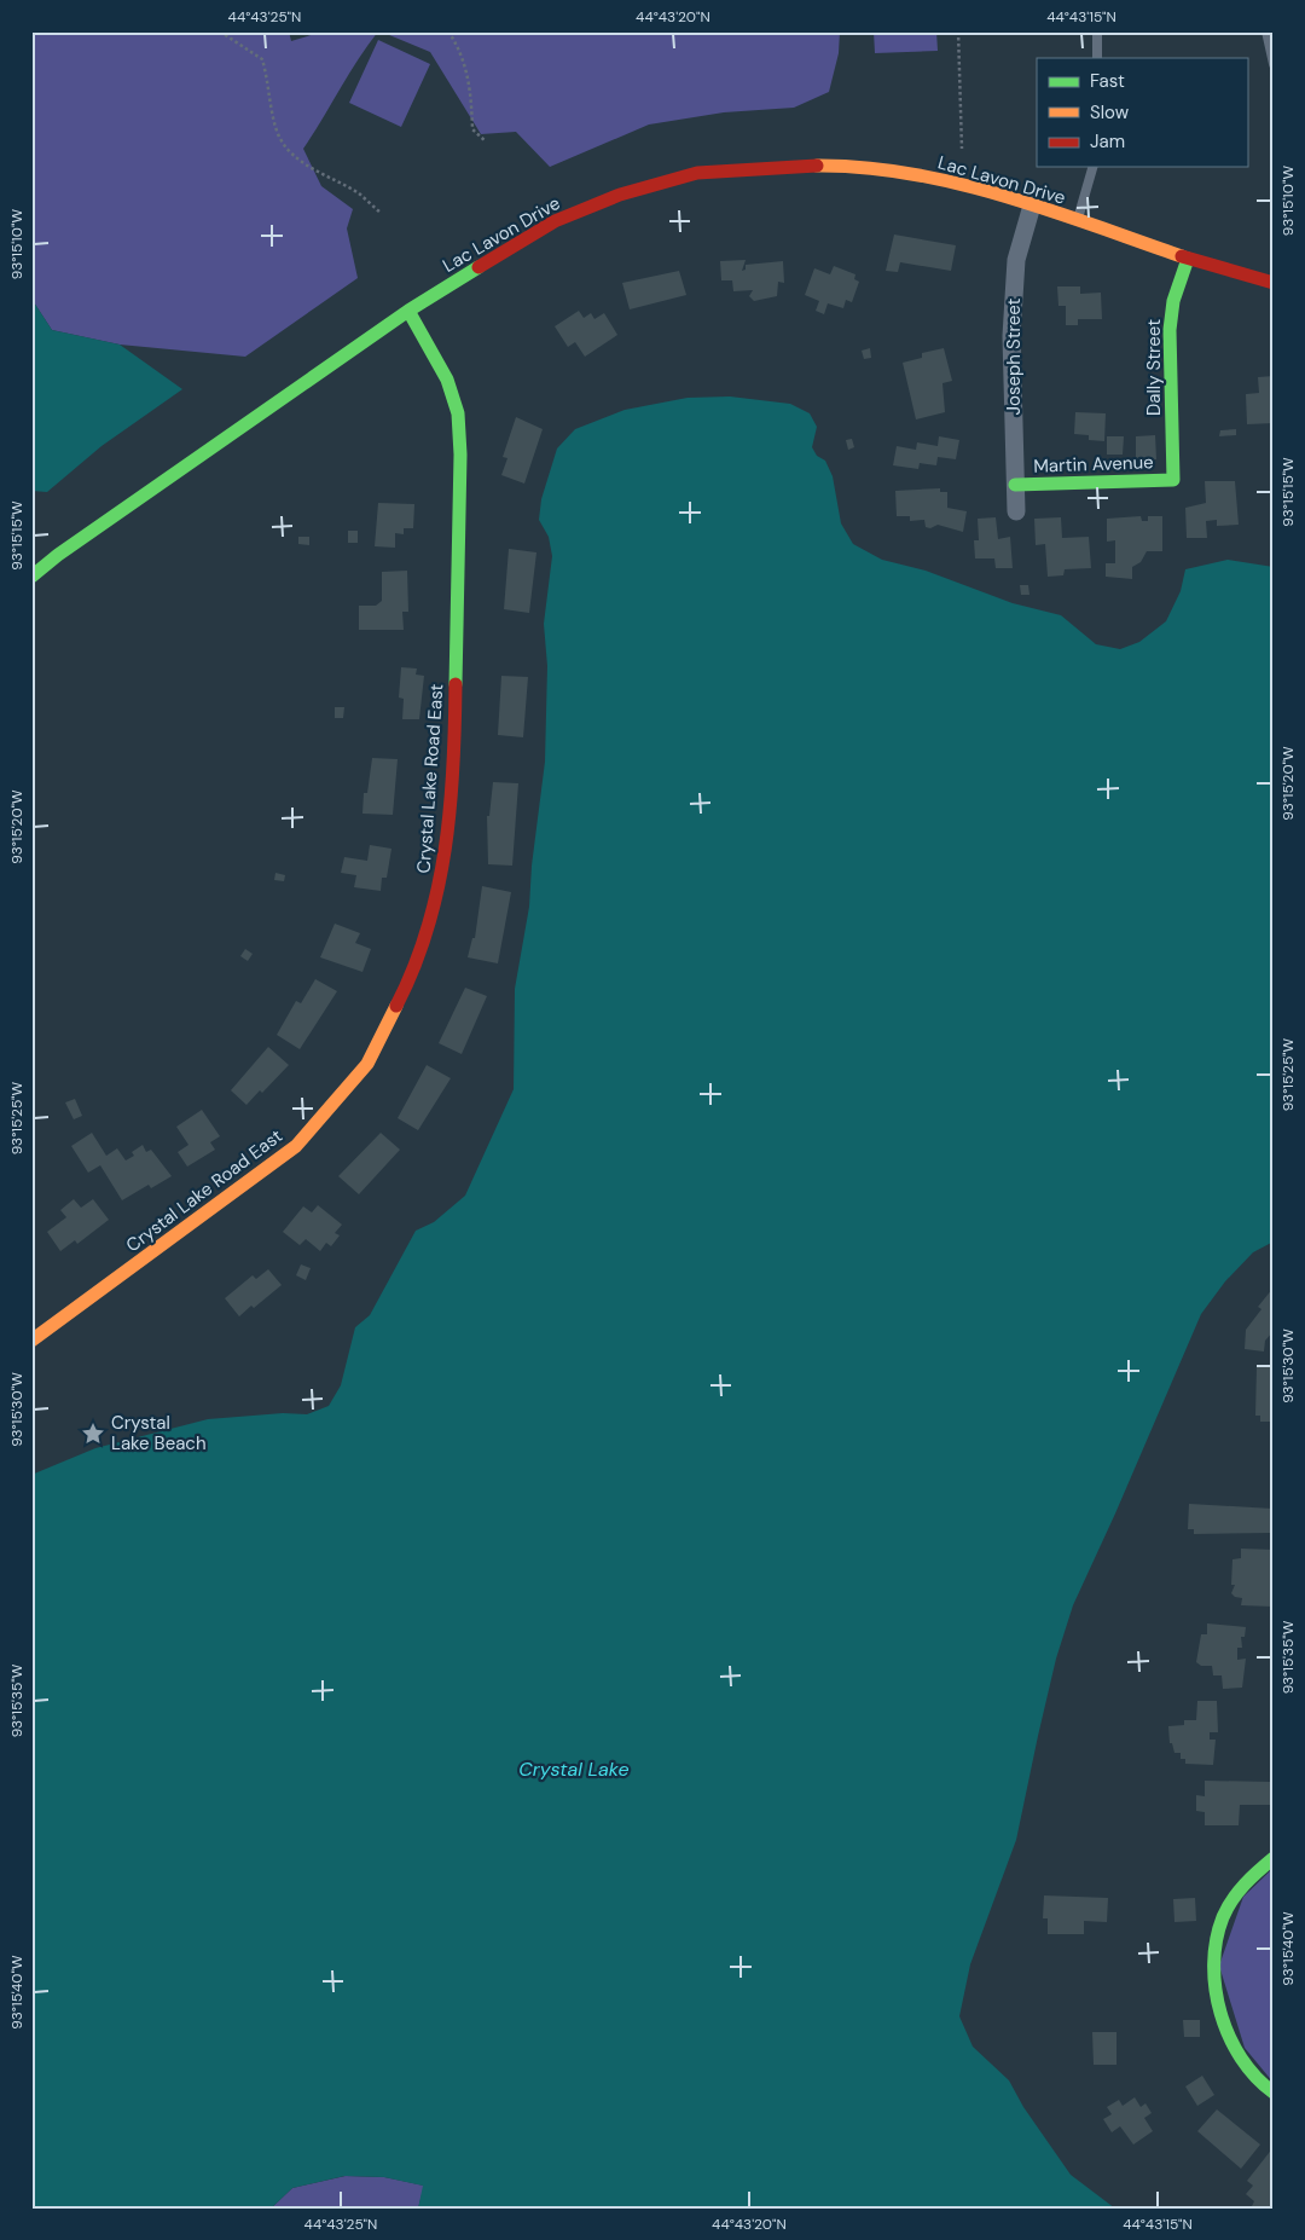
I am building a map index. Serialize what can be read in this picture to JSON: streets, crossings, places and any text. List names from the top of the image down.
{
  "streets": {
    "street": [
      "Lac Lavon Drive",
      "Joseph Street",
      "Dally Street",
      "Martin Avenue",
      "Crystal Lake Road East"
    ]
  },
  "crossings": [
    ["Lac Lavon Drive", "Joseph Street"],
    ["Lac Lavon Drive", "Dally Street"],
    ["Lac Lavon Drive", "Crystal Lake Road East"],
    ["Joseph Street", "Martin Avenue"],
    ["Dally Street", "Martin Avenue"]
  ],
  "water": ["Crystal Lake"],
  "places": {
    "place": ["Crystal Lake Beach"]
  },
  "legend": ["Fast", "Slow", "Jam"],
  "coordinates": [
    "44°43'25\"N",
    "44°43'20\"N",
    "44°43'15\"N",
    "93°15'10\"W",
    "93°15'15\"W",
    "93°15'20\"W",
    "93°15'25\"W",
    "93°15'30\"W",
    "93°15'35\"W",
    "93°15'40\"W"
  ]
}
